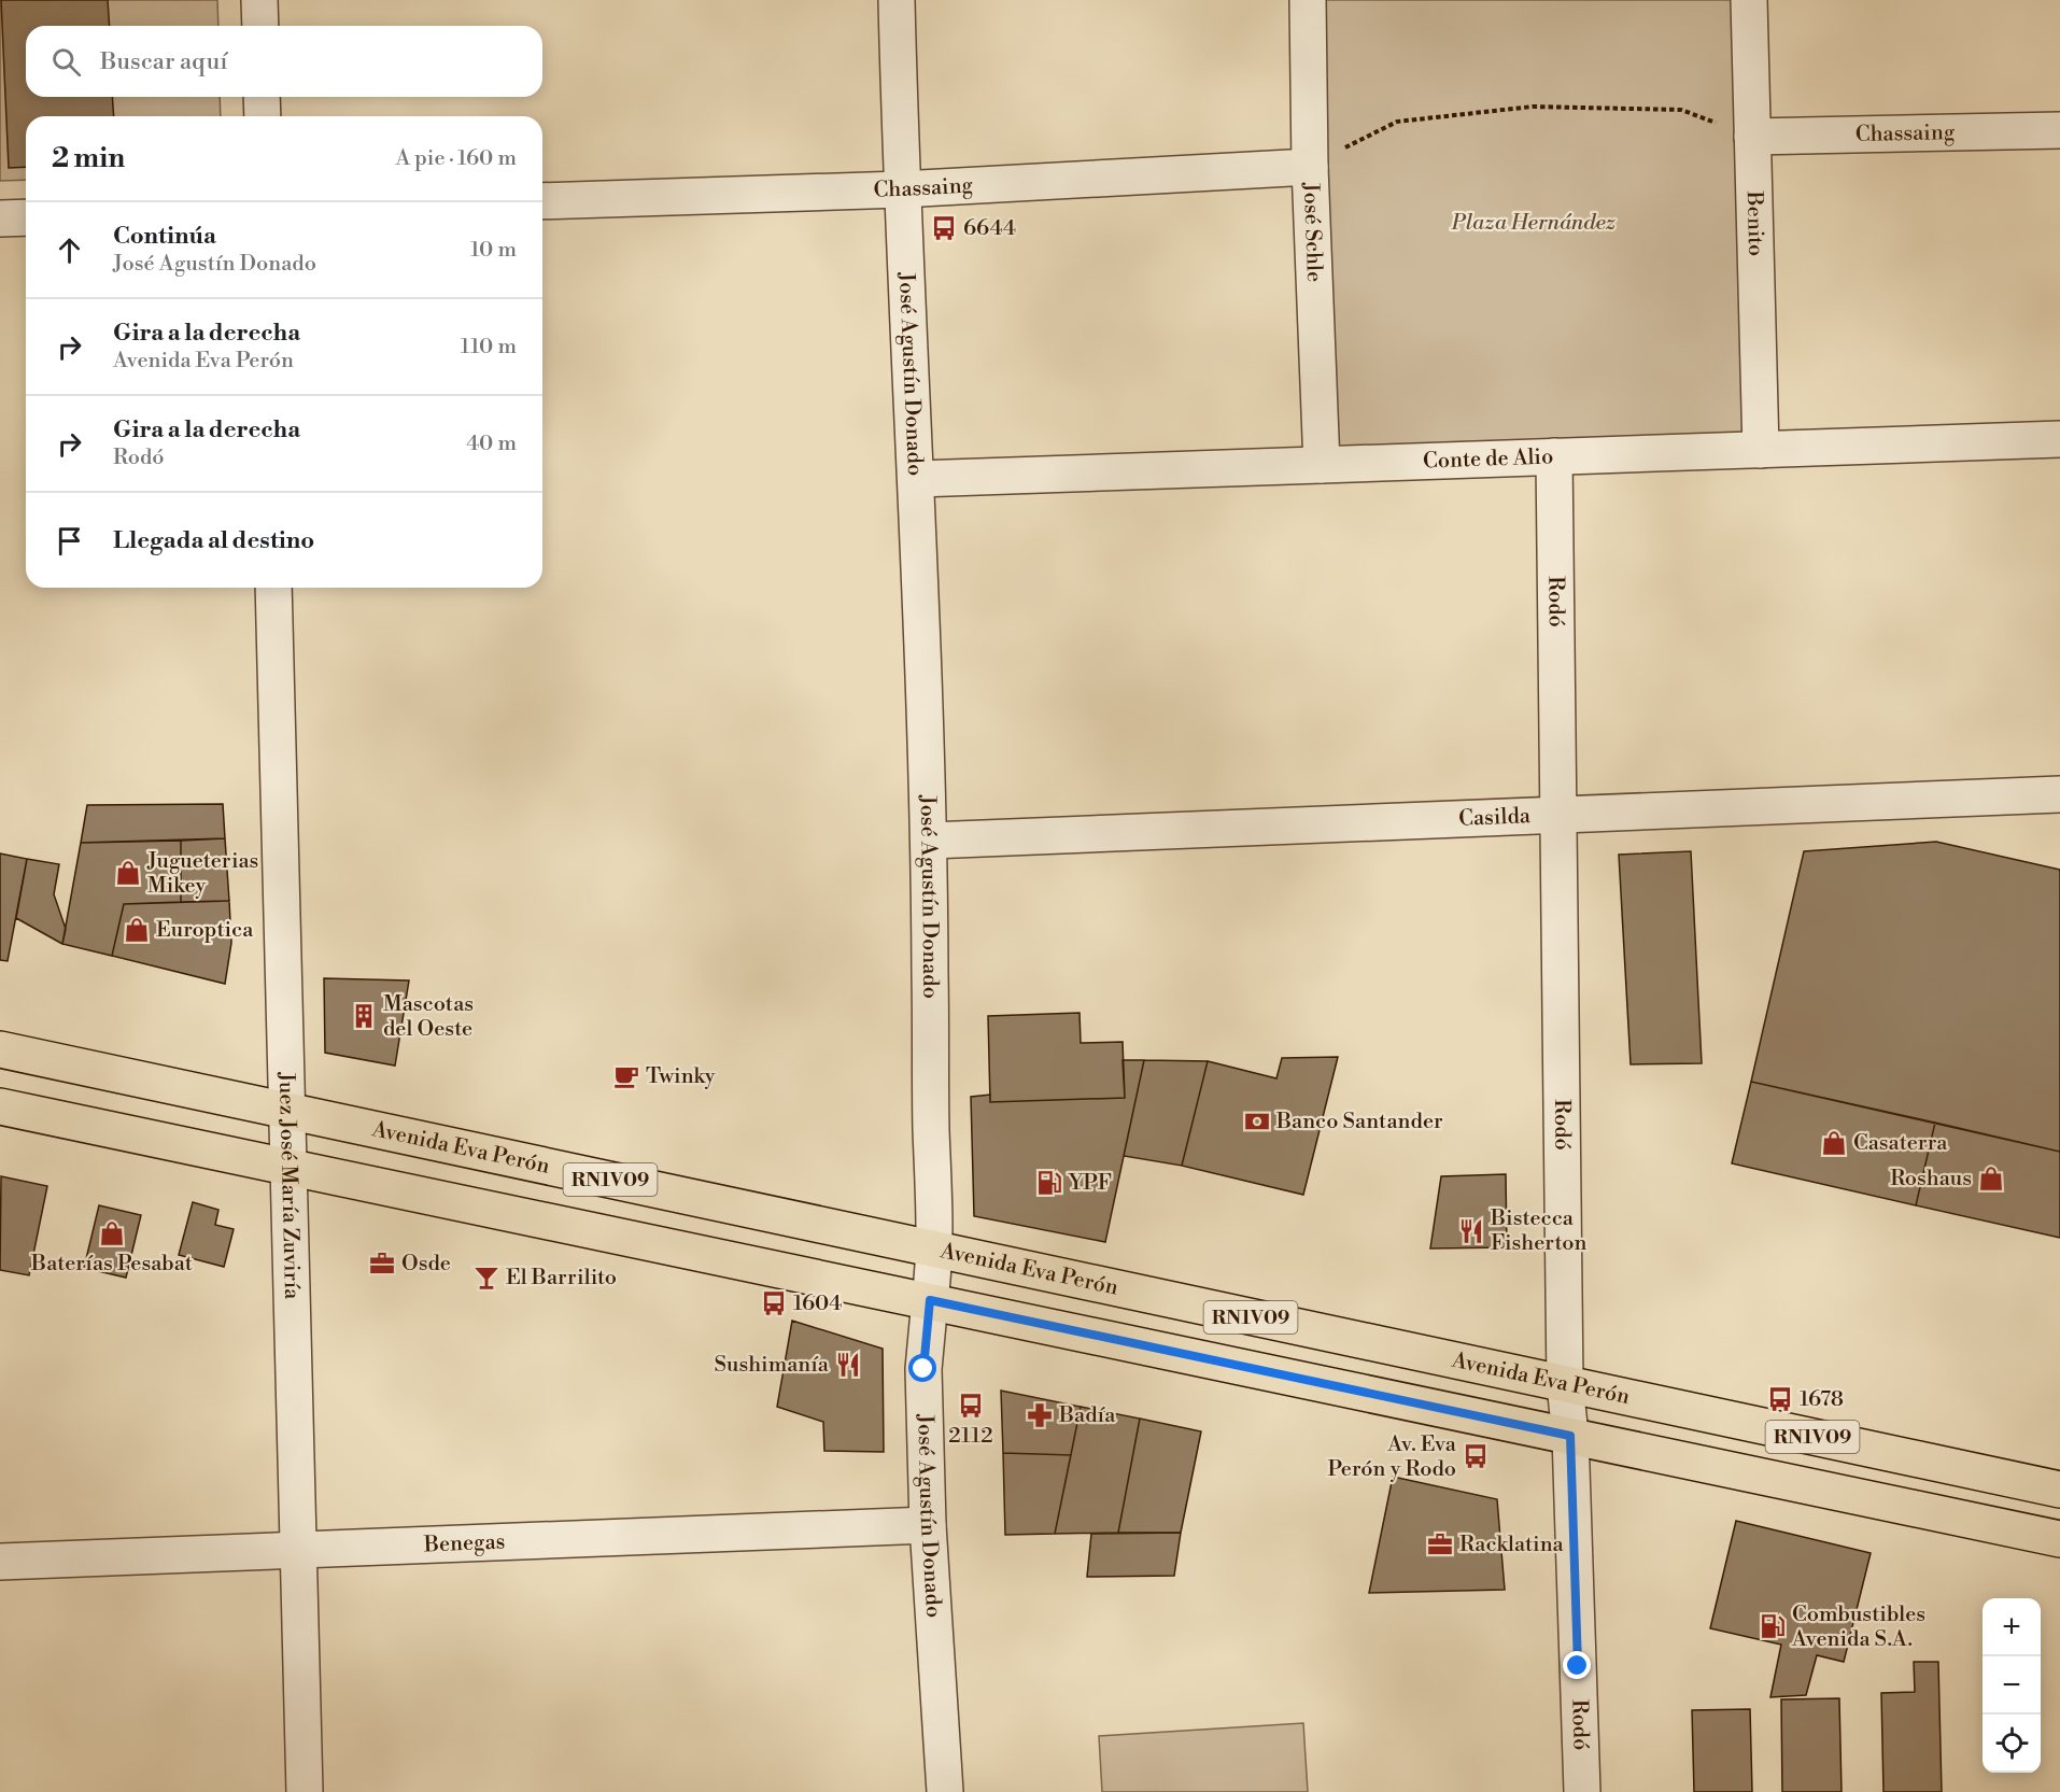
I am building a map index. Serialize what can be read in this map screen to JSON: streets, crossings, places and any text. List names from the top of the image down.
{
  "streets": {
    "main road": ["Avenida Eva Perón", "RN1V09"],
    "street": [
      "Chassaing",
      "Benito",
      "José Schle",
      "José Agustín Donado",
      "Conte de Alio",
      "Rodó",
      "Casilda",
      "Juez José María Zuviría",
      "Benegas"
    ]
  },
  "crossings": [
    ["Chassaing", "Benito"],
    ["Chassaing", "José Schle"],
    ["Chassaing", "José Agustín Donado"],
    ["Benito", "Conte de Alio"],
    ["José Schle", "Conte de Alio"],
    ["José Agustín Donado", "Conte de Alio"],
    ["José Agustín Donado", "Casilda"],
    ["José Agustín Donado", "Avenida Eva Perón"],
    ["José Agustín Donado", "RN1V09"],
    ["José Agustín Donado", "Benegas"],
    ["Conte de Alio", "Rodó"],
    ["Rodó", "Casilda"],
    ["Rodó", "Avenida Eva Perón"],
    ["Rodó", "RN1V09"],
    ["Avenida Eva Perón", "Juez José María Zuviría"],
    ["RN1V09", "Juez José María Zuviría"],
    ["Juez José María Zuviría", "Benegas"]
  ],
  "parks": ["Plaza Hernández"],
  "places": {
    "bus stop": [
      "6644",
      "1604",
      "1678",
      "2112",
      "Av. Eva Perón y Rodo"
    ],
    "shop": [
      "Jugueterias Mikey",
      "Europtica",
      "Casaterra",
      "Roshaus",
      "Baterías Pesabat"
    ],
    "building": ["Mascotas del Oeste"],
    "cafe": ["Twinky"],
    "bank": ["Banco Santander"],
    "fuel station": ["YPF", "Combustibles Avenida S.A."],
    "restaurant": ["Bistecca Fisherton", "Sushimanía"],
    "office": ["Osde", "Racklatina"],
    "bar": ["El Barrilito"],
    "pharmacy": ["Badía"]
  },
  "page": {
    "search": "Buscar aquí",
    "heading": ["2 min", "A pie · 160 m"],
    "list": [
      ["Continúa", "José Agustín Donado", "10 m"],
      ["Gira a la derecha", "Avenida Eva Perón", "110 m"],
      ["Gira a la derecha", "Rodó", "40 m"],
      "Llegada al destino"
    ],
    "map_buttons": ["+", "−"]
  }
}
